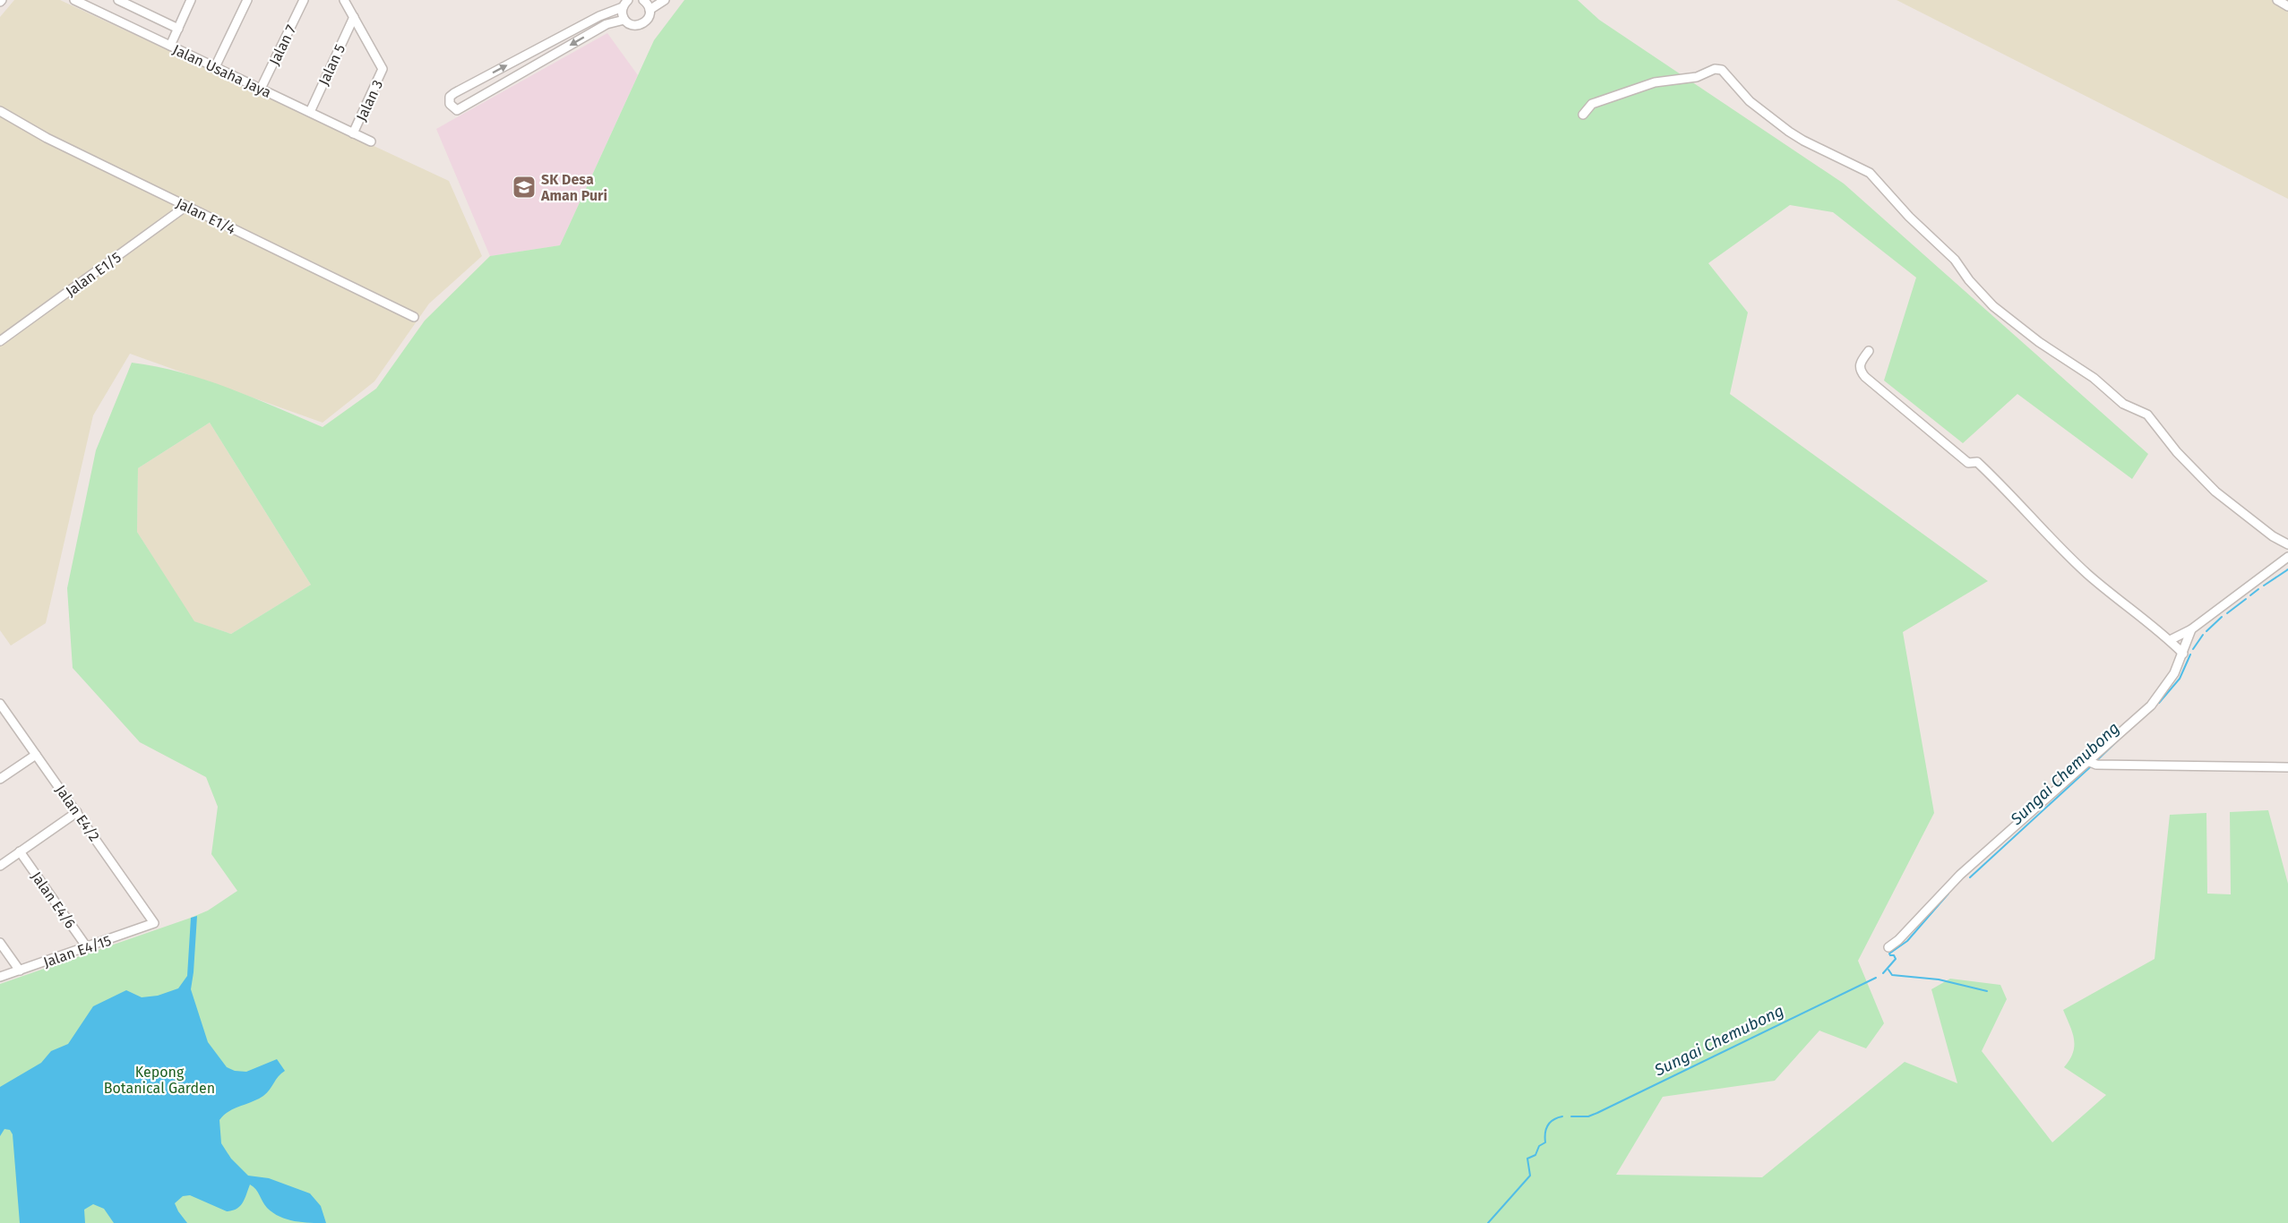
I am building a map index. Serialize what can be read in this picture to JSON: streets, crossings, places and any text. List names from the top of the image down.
{
  "streets": {
    "street": [
      "Jalan 7",
      "Jalan 5",
      "Jalan Usaha Jaya",
      "Jalan 3",
      "Jalan E1/4",
      "Jalan E1/5",
      "Jalan E4/2",
      "Jalan E4/6",
      "Jalan E4/15"
    ]
  },
  "crossings": [
    ["Jalan 7", "Jalan Usaha Jaya"],
    ["Jalan 5", "Jalan Usaha Jaya"],
    ["Jalan 5", "Jalan 3"],
    ["Jalan Usaha Jaya", "Jalan 3"],
    ["Jalan E1/4", "Jalan E1/5"],
    ["Jalan E4/2", "Jalan E4/15"],
    ["Jalan E4/6", "Jalan E4/15"]
  ],
  "water": ["Sungai Chemubong"],
  "parks": ["Kepong Botanical Garden"],
  "places": {
    "school or university": ["SK Desa Aman Puri"]
  }
}
